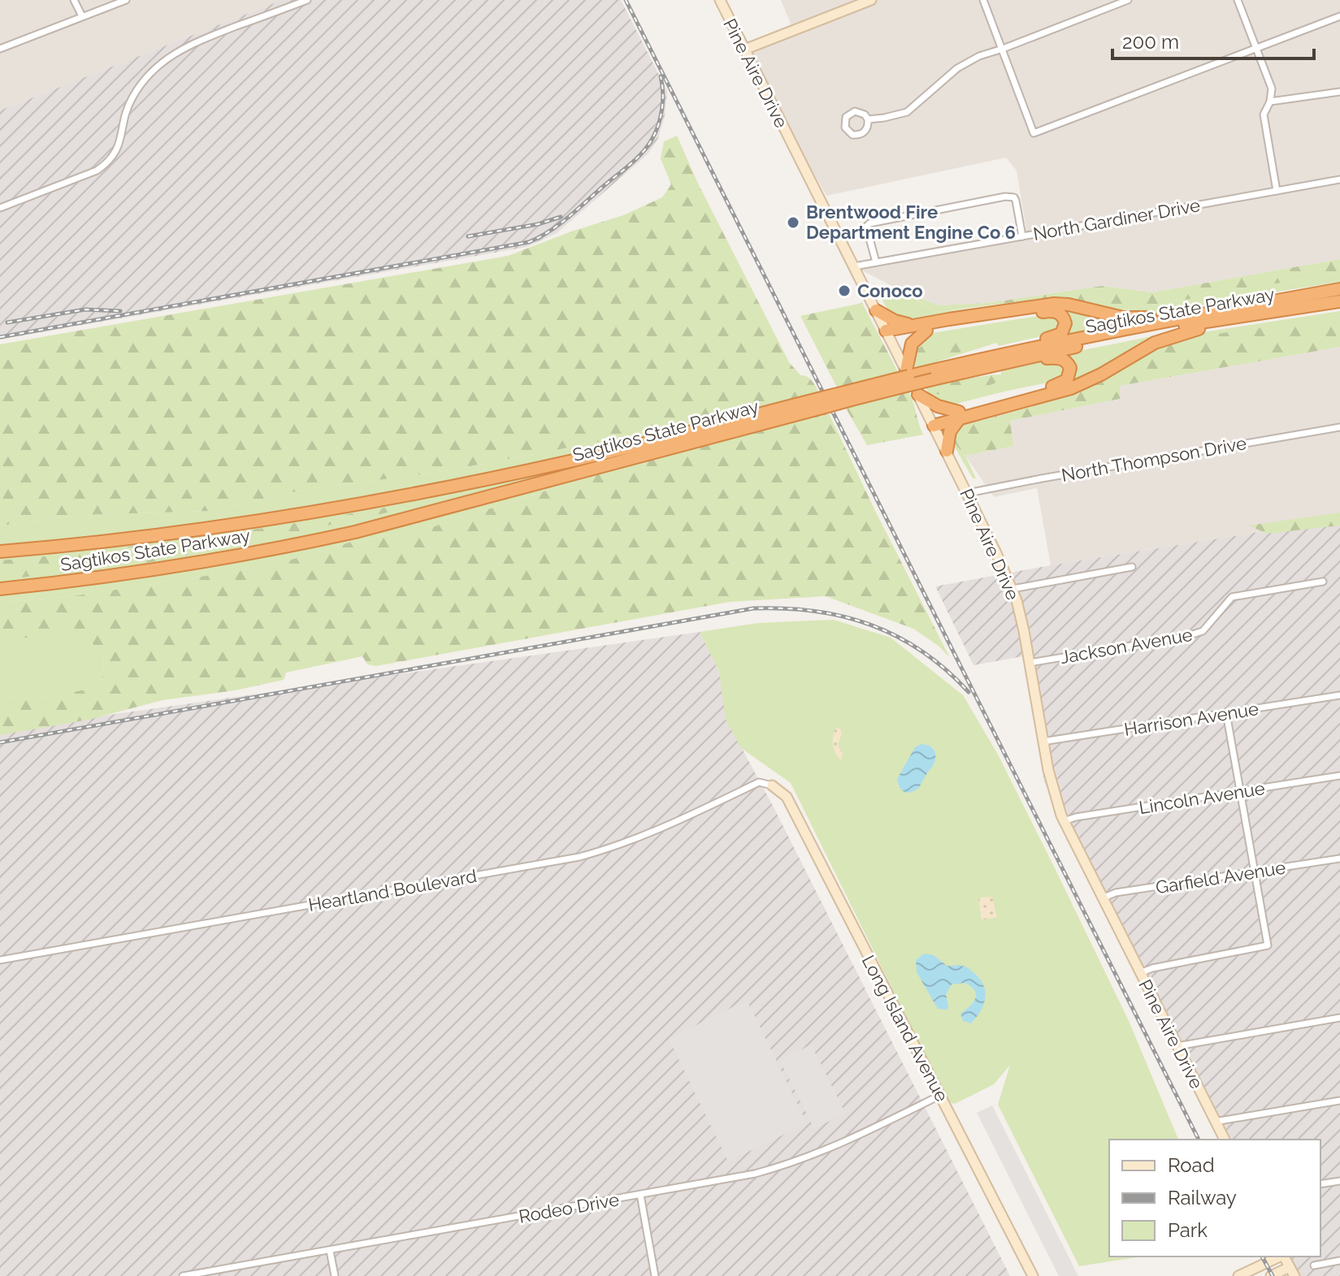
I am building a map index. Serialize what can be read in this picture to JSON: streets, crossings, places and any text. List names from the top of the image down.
{
  "streets": {
    "highway": ["Sagtikos State Parkway"],
    "street": [
      "Pine Aire Drive",
      "North Gardiner Drive",
      "North Thompson Drive",
      "Jackson Avenue",
      "Harrison Avenue",
      "Lincoln Avenue",
      "Garfield Avenue",
      "Heartland Boulevard",
      "Long Island Avenue",
      "Rodeo Drive"
    ]
  },
  "crossings": [
    ["Pine Aire Drive", "North Gardiner Drive"],
    ["Pine Aire Drive", "North Thompson Drive"],
    ["Pine Aire Drive", "Jackson Avenue"],
    ["Pine Aire Drive", "Harrison Avenue"],
    ["Pine Aire Drive", "Lincoln Avenue"],
    ["Pine Aire Drive", "Garfield Avenue"],
    ["Heartland Boulevard", "Long Island Avenue"],
    ["Long Island Avenue", "Rodeo Drive"]
  ],
  "places": ["Brentwood Fire Department Engine Co 6", "Conoco"],
  "legend": ["Road", "Railway", "Park"],
  "scale_bar": "200 m"
}
